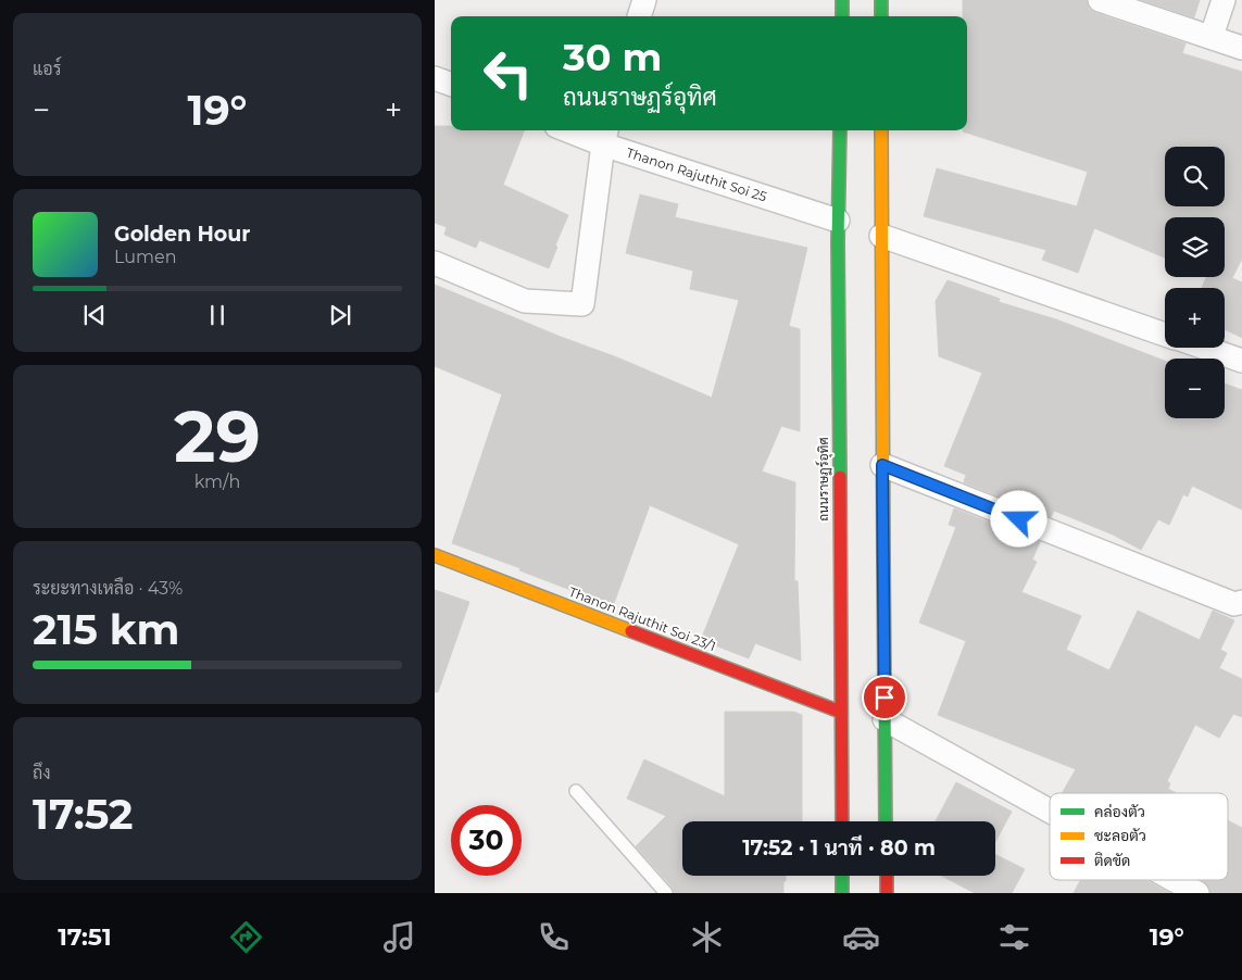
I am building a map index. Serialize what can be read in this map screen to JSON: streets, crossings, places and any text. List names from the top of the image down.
{
  "streets": {
    "street": ["Thanon Rajuthit Soi 25", "ถนนราษฏร์อุทิศ", "Thanon Rajuthit Soi 23/1"]
  },
  "crossings": [
    ["Thanon Rajuthit Soi 25", "ถนนราษฏร์อุทิศ"],
    ["ถนนราษฏร์อุทิศ", "Thanon Rajuthit Soi 23/1"]
  ],
  "legend": ["คล่องตัว", "ชะลอตัว", "ติดขัด"],
  "page": {
    "tile": [
      "แอร์",
      ["29", "km/h"],
      ["ระยะทางเหลือ · 43%", "215 km"],
      ["ถึง", "17:52"]
    ],
    "turn": ["30 m", "ถนนราษฏร์อุทิศ"],
    "heat": ["−", "19°", "+"],
    "map_buttons": ["+", "−"],
    "song": ["Golden Hour", "Lumen"],
    "limit": "30",
    "trip": "17:52 · 1 นาที · 80 m",
    "tabs": ["17:51", "19°"]
  }
}
